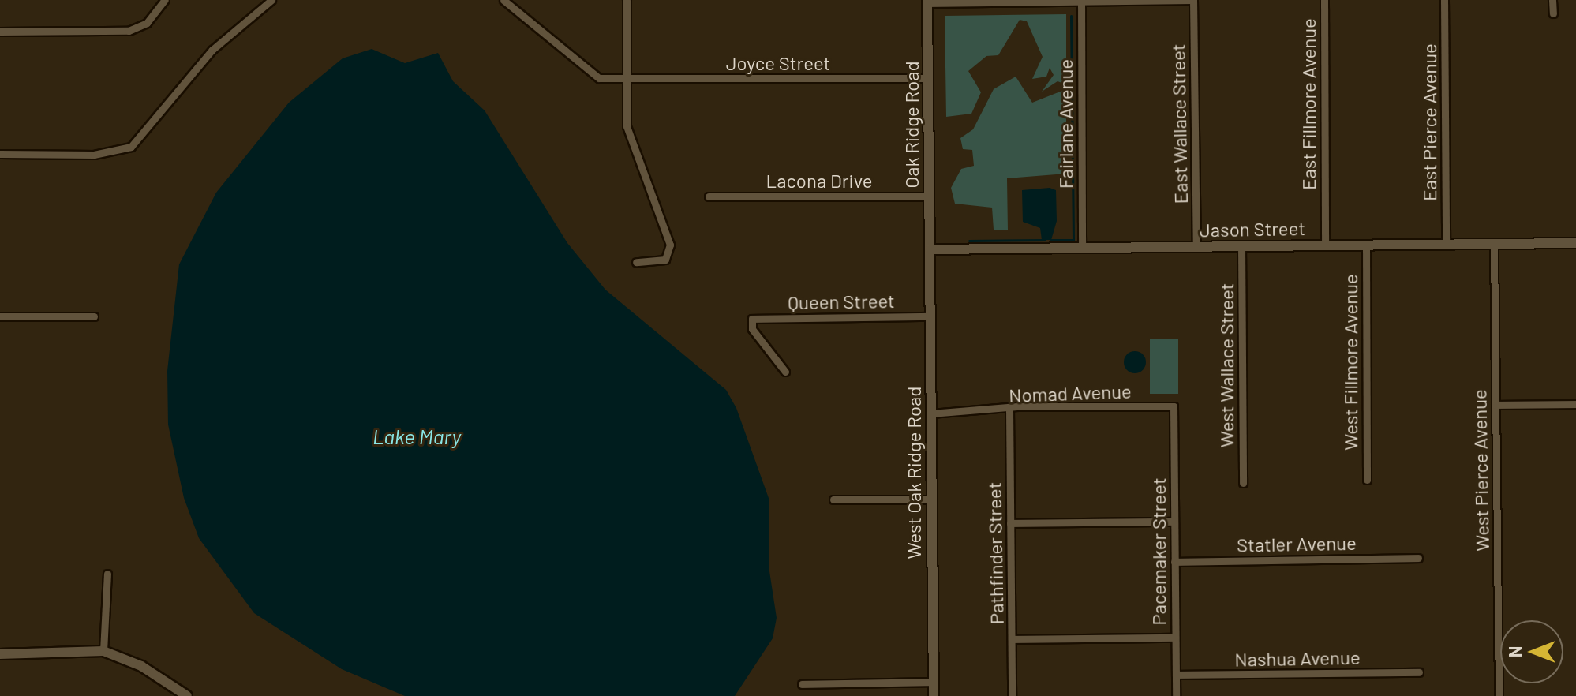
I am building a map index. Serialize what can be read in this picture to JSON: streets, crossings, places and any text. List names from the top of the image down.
{
  "streets": {
    "street": [
      "Joyce Street",
      "East Fillmore Avenue",
      "East Pierce Avenue",
      "Fairlane Avenue",
      "East Wallace Street",
      "Oak Ridge Road",
      "Lacona Drive",
      "Jason Street",
      "Queen Street",
      "West Fillmore Avenue",
      "West Wallace Street",
      "Nomad Avenue",
      "West Pierce Avenue",
      "West Oak Ridge Road",
      "Statler Avenue",
      "Pacemaker Street",
      "Pathfinder Street",
      "Nashua Avenue"
    ]
  },
  "crossings": [
    ["Joyce Street", "Oak Ridge Road"],
    ["East Fillmore Avenue", "Jason Street"],
    ["East Pierce Avenue", "Jason Street"],
    ["Fairlane Avenue", "Jason Street"],
    ["East Wallace Street", "Jason Street"],
    ["Oak Ridge Road", "Lacona Drive"],
    ["Oak Ridge Road", "Jason Street"],
    ["Oak Ridge Road", "West Oak Ridge Road"],
    ["Jason Street", "West Fillmore Avenue"],
    ["Jason Street", "West Wallace Street"],
    ["Jason Street", "West Pierce Avenue"],
    ["Jason Street", "West Oak Ridge Road"],
    ["Queen Street", "West Oak Ridge Road"],
    ["Nomad Avenue", "West Oak Ridge Road"],
    ["Nomad Avenue", "Pacemaker Street"],
    ["Nomad Avenue", "Pathfinder Street"],
    ["Statler Avenue", "Pacemaker Street"],
    ["Pacemaker Street", "Nashua Avenue"]
  ],
  "water": ["Lake Mary"],
  "north": "left"
}
